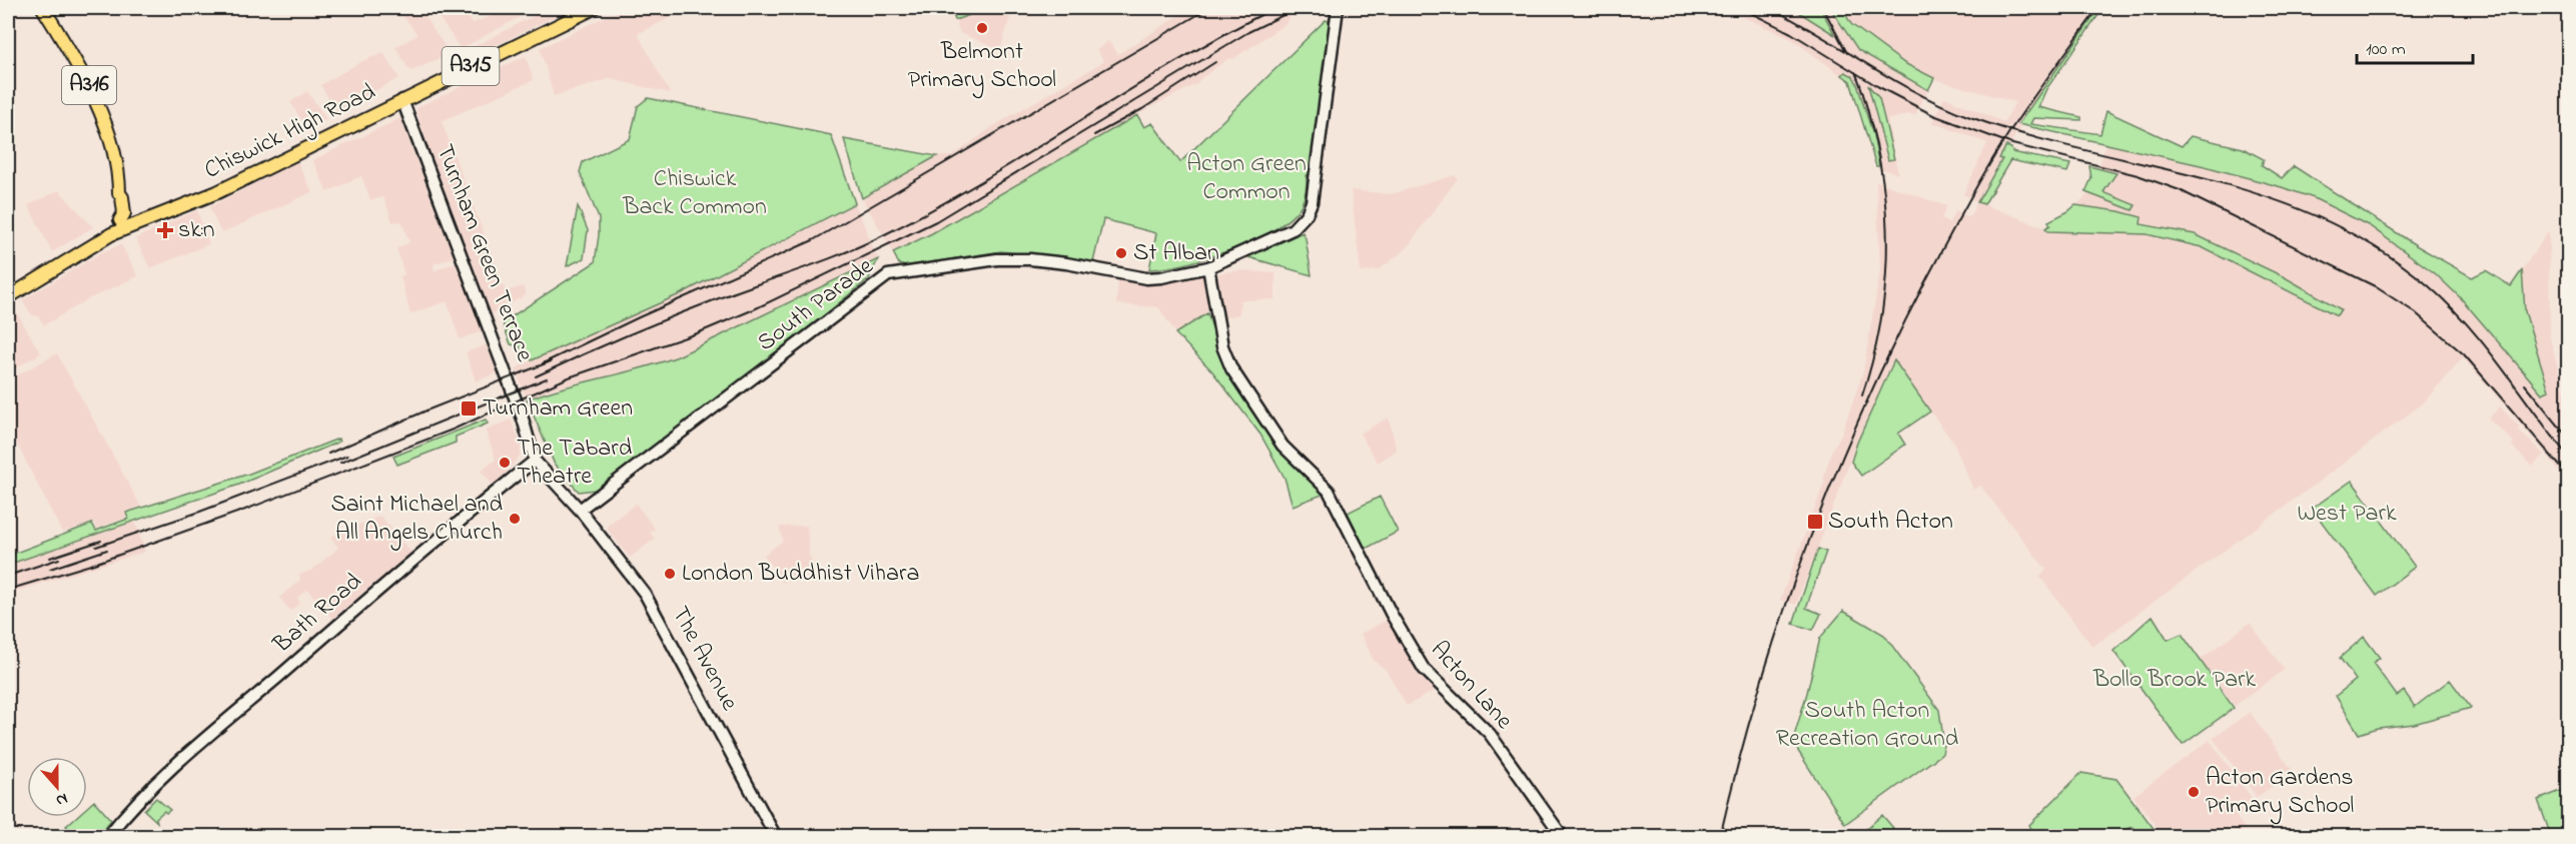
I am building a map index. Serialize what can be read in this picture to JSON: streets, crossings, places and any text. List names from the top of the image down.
{
  "streets": {
    "main road": [
      "A315",
      "A316",
      "Chiswick High Road",
      "Turnham Green Terrace",
      "South Parade",
      "Bath Road",
      "The Avenue",
      "Acton Lane"
    ]
  },
  "crossings": [
    ["A316", "Chiswick High Road"],
    ["Chiswick High Road", "Turnham Green Terrace"],
    ["Turnham Green Terrace", "South Parade"],
    ["Turnham Green Terrace", "Bath Road"],
    ["Turnham Green Terrace", "The Avenue"],
    ["South Parade", "The Avenue"],
    ["South Parade", "Acton Lane"]
  ],
  "parks": [
    "Acton Green Common",
    "Chiswick Back Common",
    "West Park",
    "Bollo Brook Park",
    "South Acton Recreation Ground"
  ],
  "places": {
    "other": [
      "Belmont Primary School",
      "St Alban",
      "The Tabard Theatre",
      "Saint Michael and All Angels Church",
      "London Buddhist Vihara",
      "Acton Gardens Primary School"
    ],
    "health": ["sk:n"],
    "transit": ["Turnham Green", "South Acton"]
  },
  "scale_bar": "100 m",
  "north": "bottom"
}
